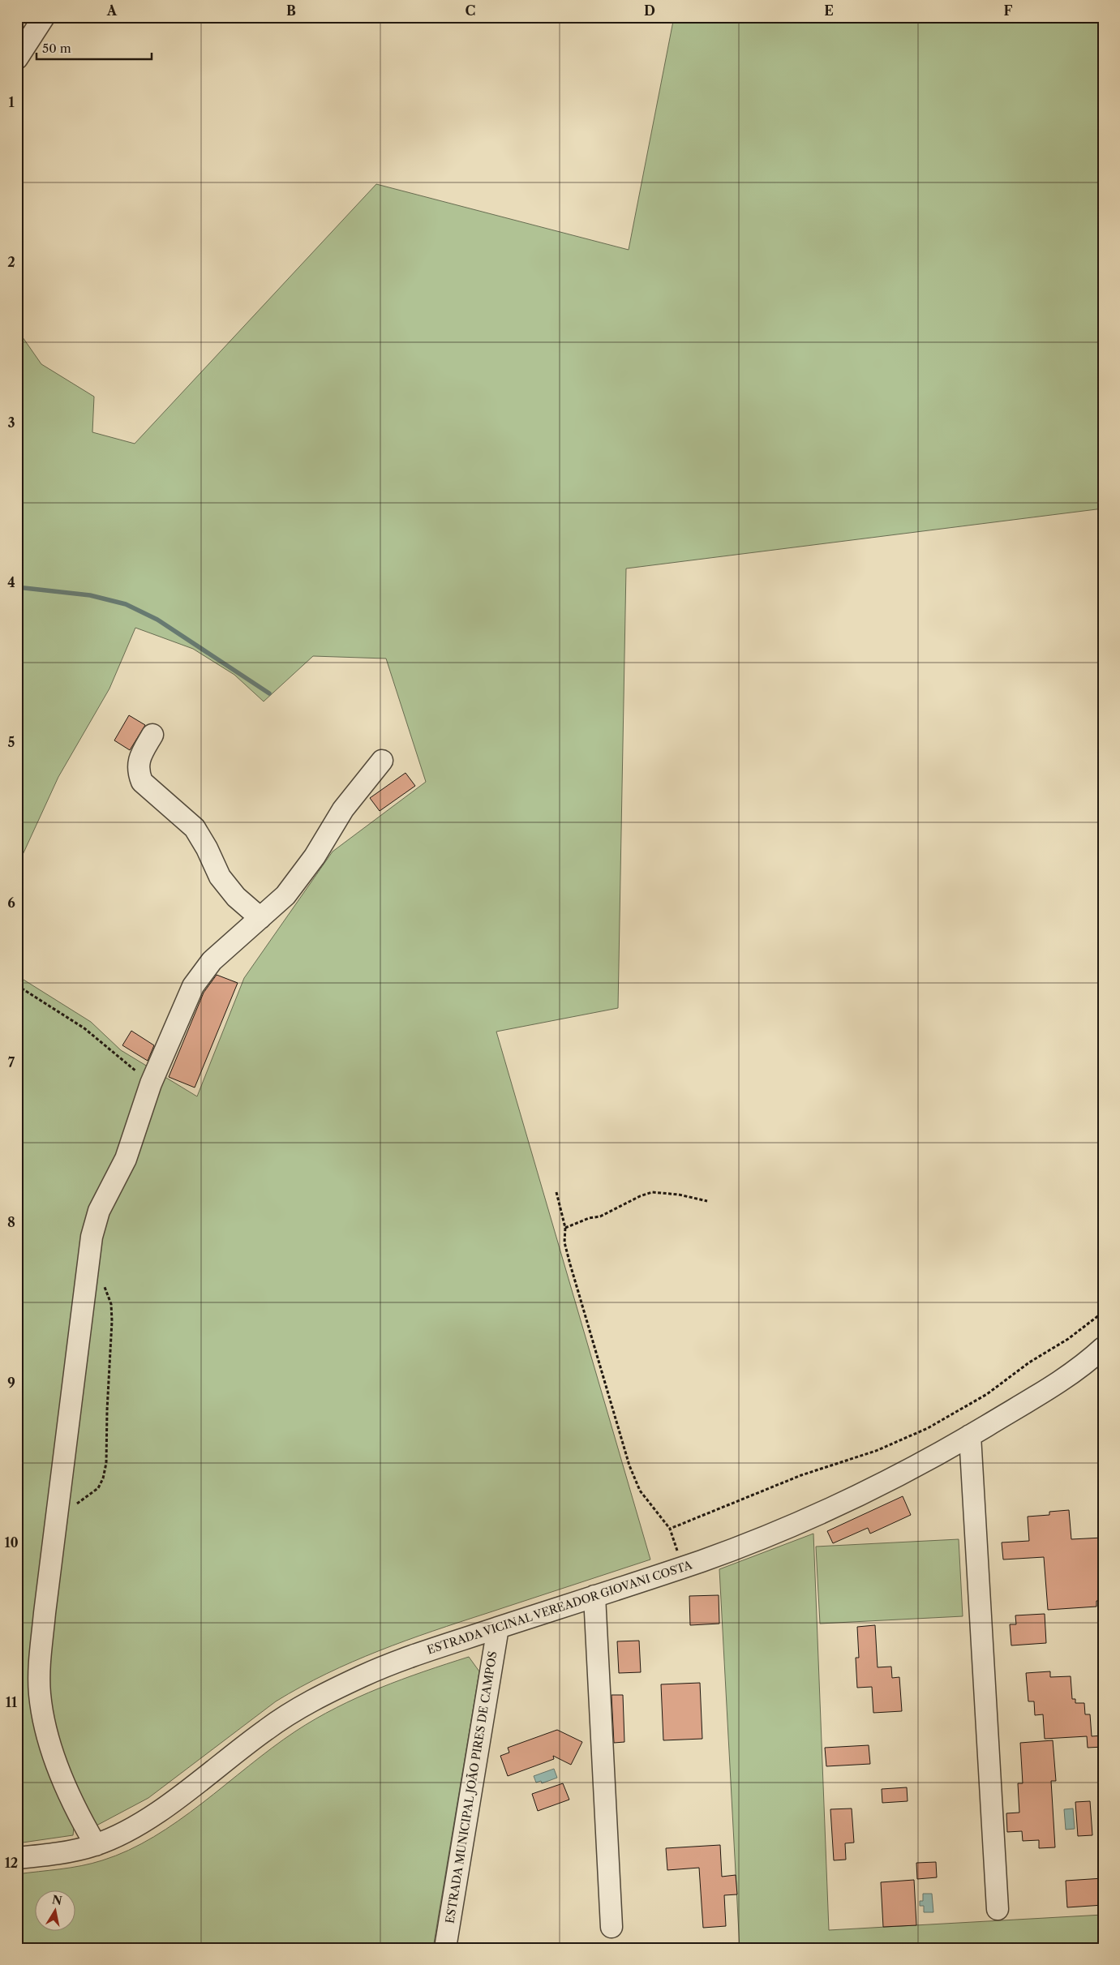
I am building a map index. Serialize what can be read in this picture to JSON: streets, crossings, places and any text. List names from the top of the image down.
{
  "streets": {
    "street": ["ESTRADA VICINAL VEREADOR GIOVANI COSTA", "ESTRADA MUNICIPAL JOÃO PIRES DE CAMPOS"]
  },
  "crossings": [
    ["ESTRADA VICINAL VEREADOR GIOVANI COSTA", "ESTRADA MUNICIPAL JOÃO PIRES DE CAMPOS"]
  ],
  "scale_bar": "50 m",
  "north": "top",
  "grid": {
    "columns": [
      "A",
      "B",
      "C",
      "D",
      "E",
      "F"
    ],
    "rows": [
      "1",
      "2",
      "3",
      "4",
      "5",
      "6",
      "7",
      "8",
      "9",
      "10",
      "11",
      "12"
    ]
  }
}
